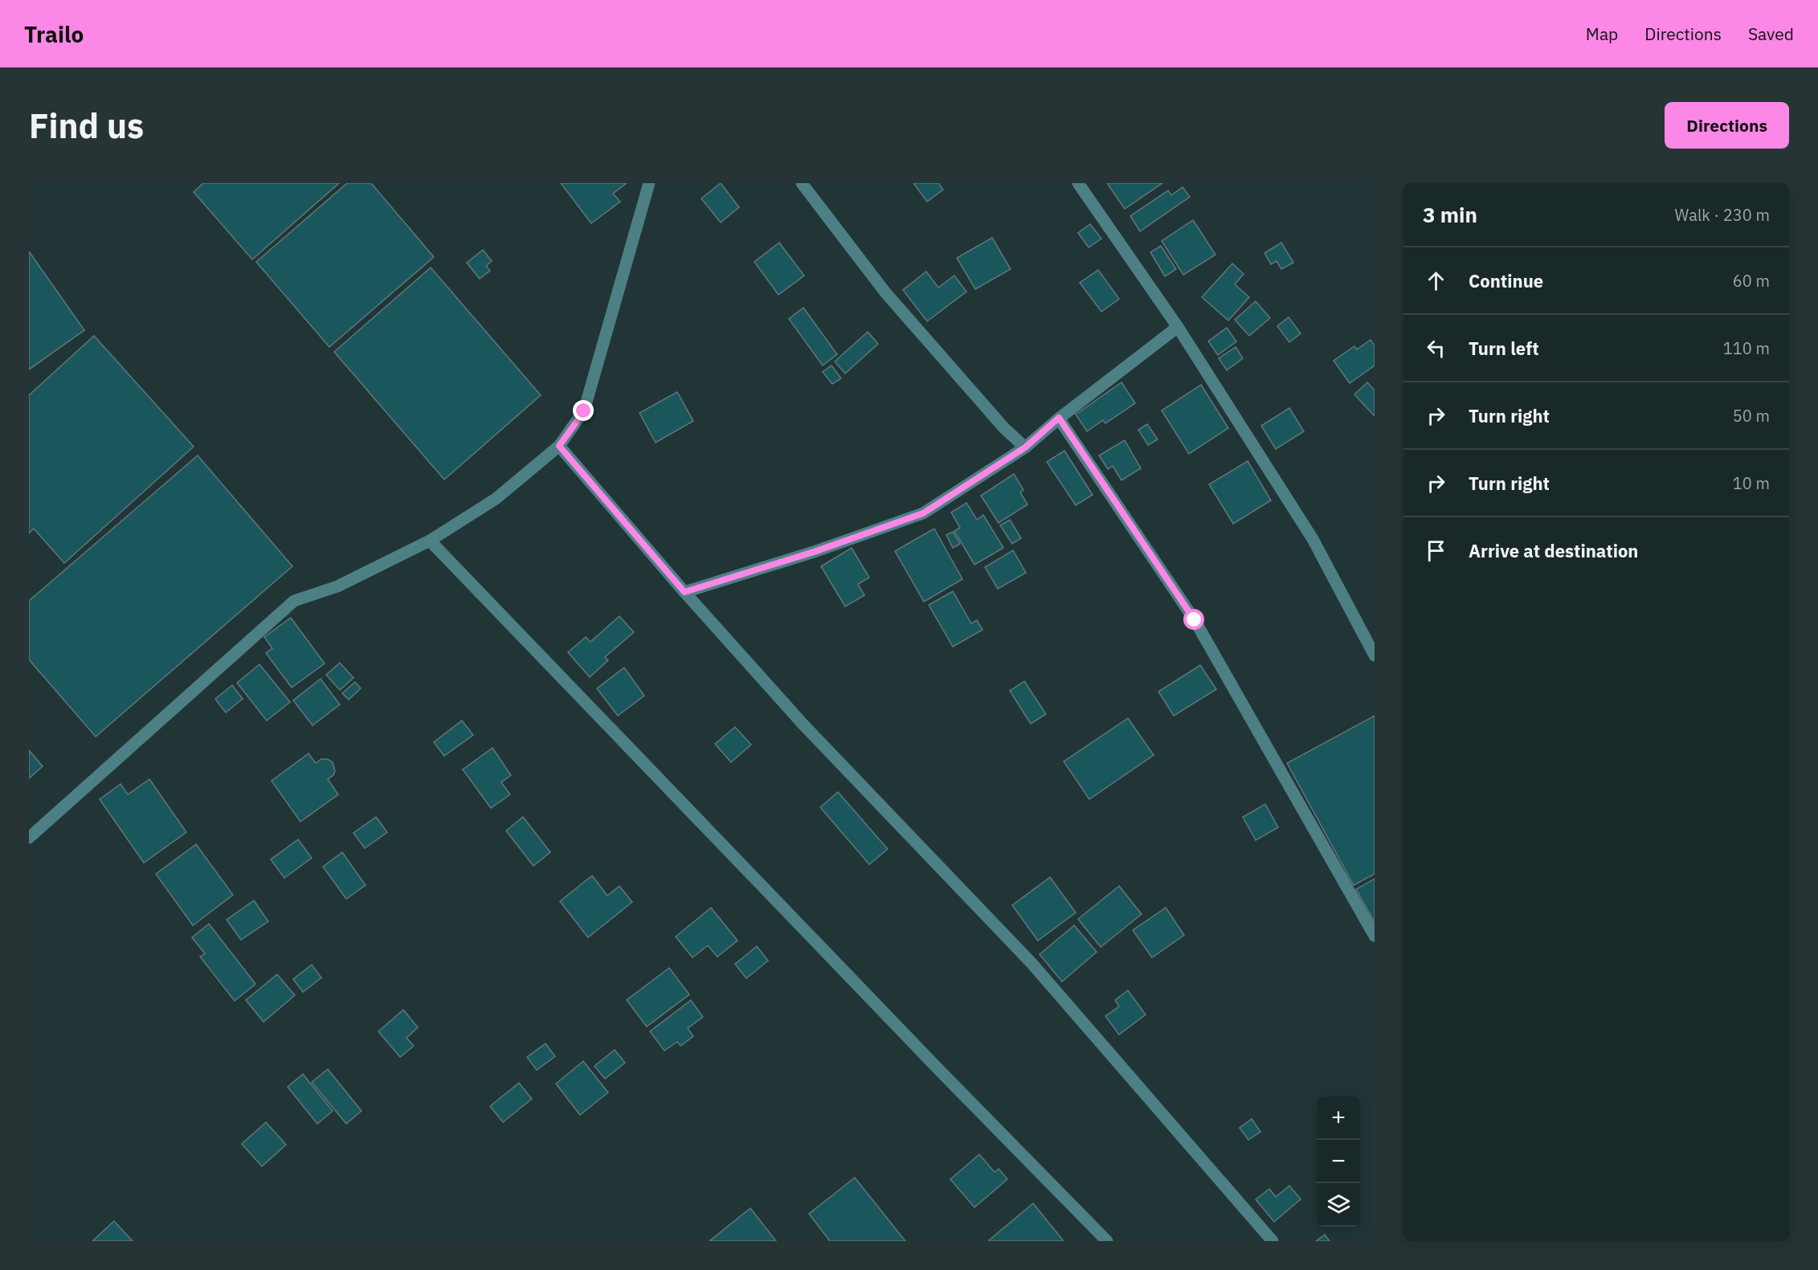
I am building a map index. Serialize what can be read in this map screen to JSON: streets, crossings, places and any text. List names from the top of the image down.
{
  "page": {
    "header": "Trailo",
    "nav": ["Map", "Directions", "Saved"],
    "buttons": "Directions",
    "title": "Find us",
    "heading": ["3 min", "Walk · 230 m"],
    "list": [
      ["Continue", "60 m"],
      ["Turn left", "110 m"],
      ["Turn right", "50 m"],
      ["Turn right", "10 m"],
      "Arrive at destination"
    ],
    "map_buttons": ["+", "−"]
  }
}
